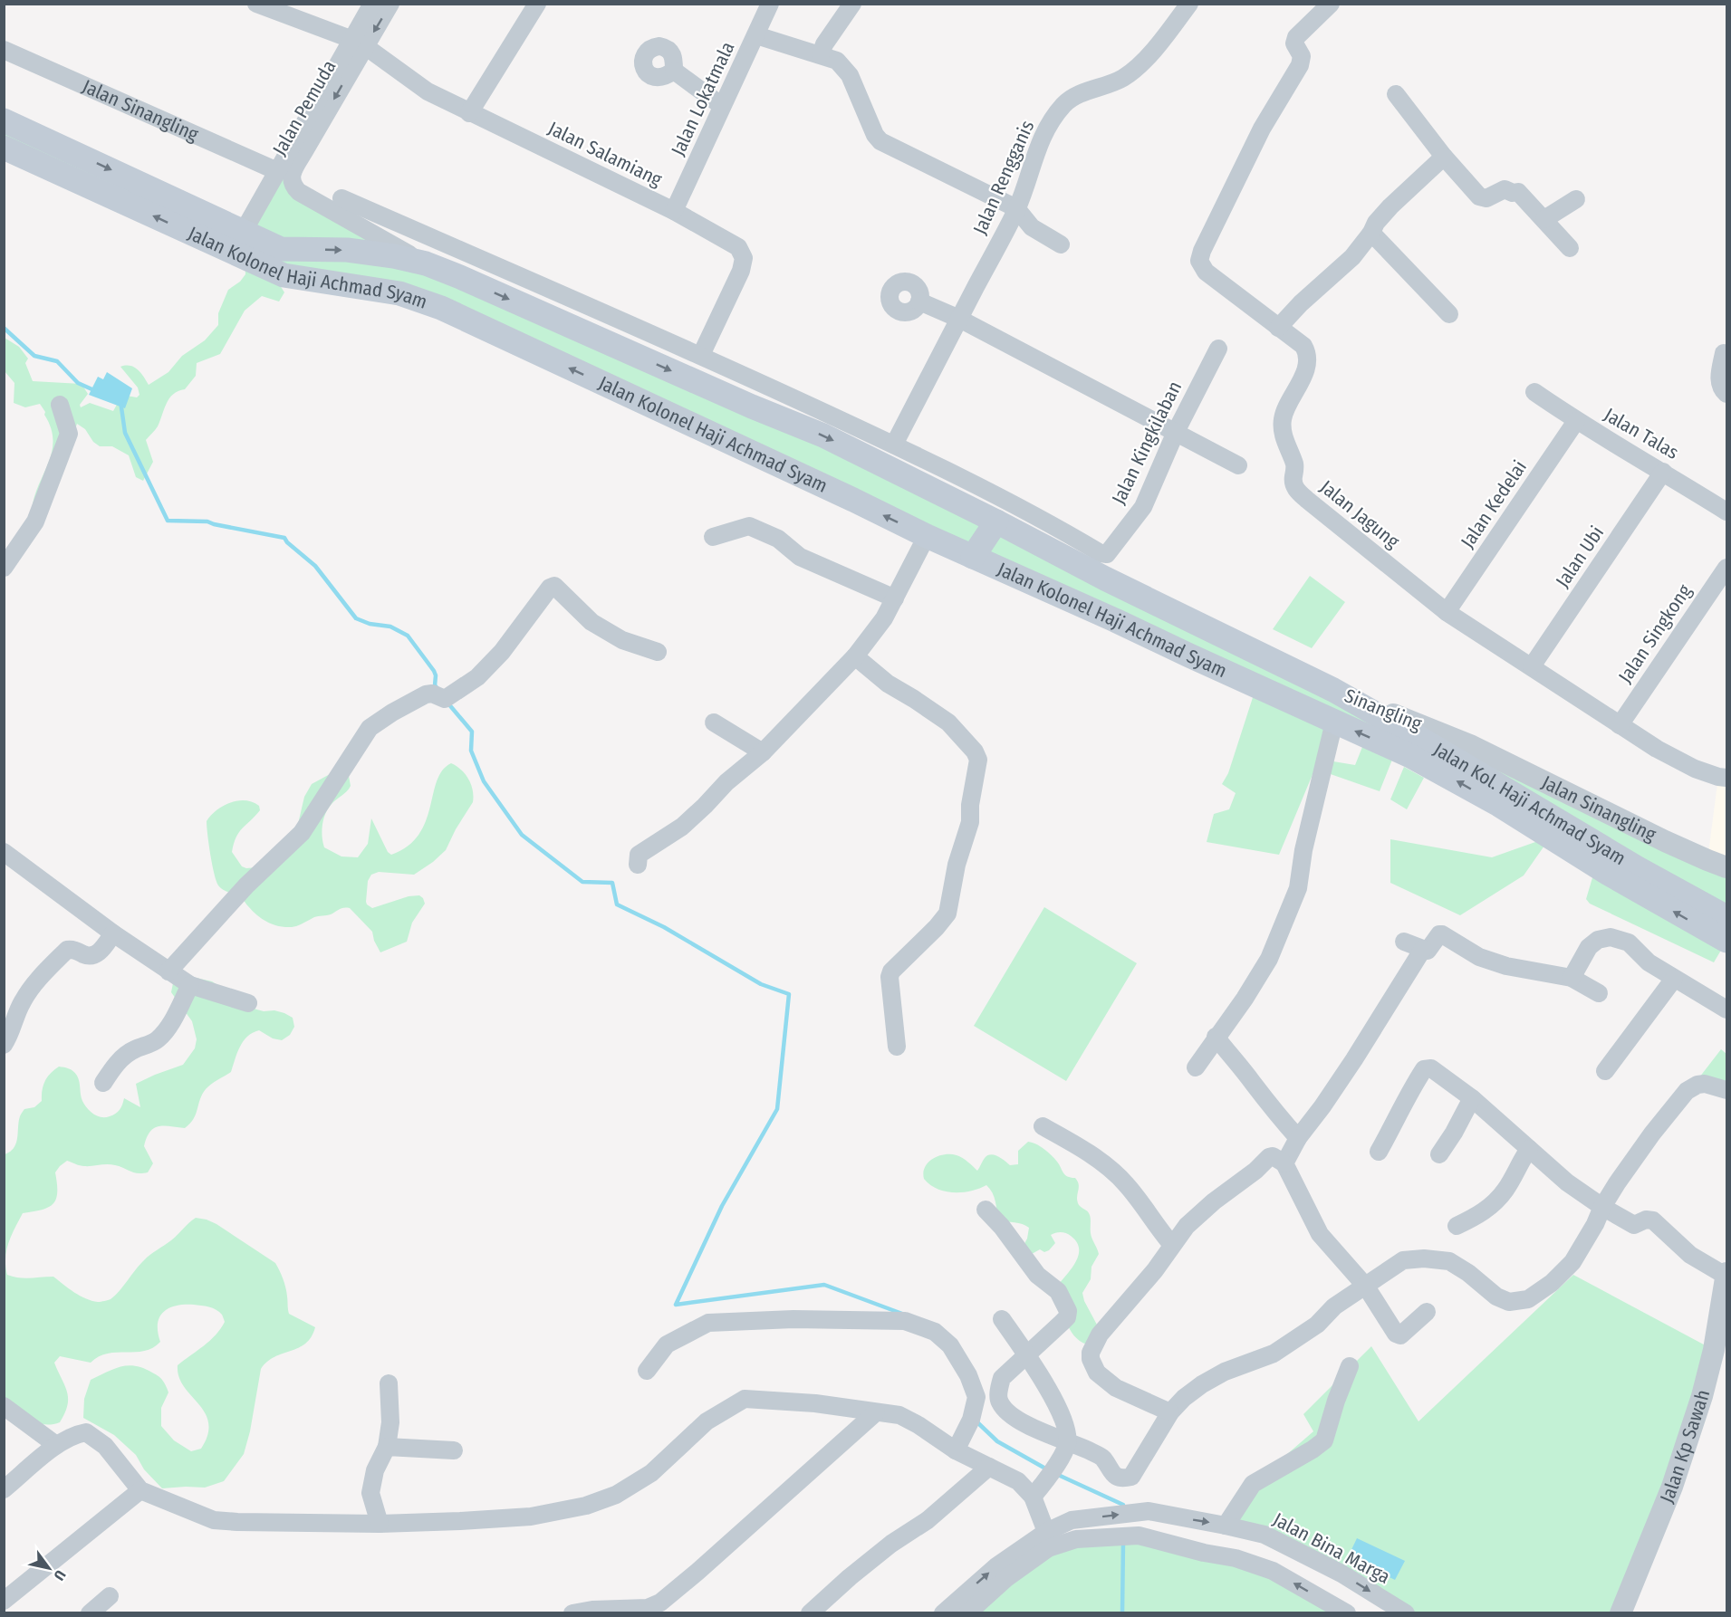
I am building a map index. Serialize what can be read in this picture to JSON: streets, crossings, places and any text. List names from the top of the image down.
{
  "streets": {
    "main road": ["Jalan Kolonel Haji Achmad Syam", "Jalan Kol. Haji Achmad Syam"],
    "street": [
      "Jalan Lokatmala",
      "Jalan Pemuda",
      "Jalan Sinangling",
      "Jalan Salamiang",
      "Jalan Rengganis",
      "Jalan Talas",
      "Jalan Kingkilaban",
      "Jalan Kedelai",
      "Jalan Jagung",
      "Jalan Ubi",
      "Jalan Singkong",
      "Sinangling",
      "Jalan Kp Sawah",
      "Jalan Bina Marga"
    ]
  },
  "crossings": [
    ["Jalan Lokatmala", "Jalan Salamiang"],
    ["Jalan Pemuda", "Jalan Sinangling"],
    ["Jalan Pemuda", "Jalan Salamiang"],
    ["Jalan Pemuda", "Jalan Kolonel Haji Achmad Syam"],
    ["Jalan Sinangling", "Sinangling"],
    ["Jalan Sinangling", "Jalan Kol. Haji Achmad Syam"],
    ["Jalan Rengganis", "Jalan Kingkilaban"],
    ["Jalan Kolonel Haji Achmad Syam", "Sinangling"],
    ["Jalan Kolonel Haji Achmad Syam", "Jalan Kol. Haji Achmad Syam"],
    ["Jalan Talas", "Jalan Kedelai"],
    ["Jalan Talas", "Jalan Ubi"],
    ["Jalan Kedelai", "Jalan Jagung"],
    ["Jalan Jagung", "Jalan Ubi"],
    ["Jalan Jagung", "Jalan Singkong"],
    ["Sinangling", "Jalan Kol. Haji Achmad Syam"]
  ],
  "north": "bottom right"
}
